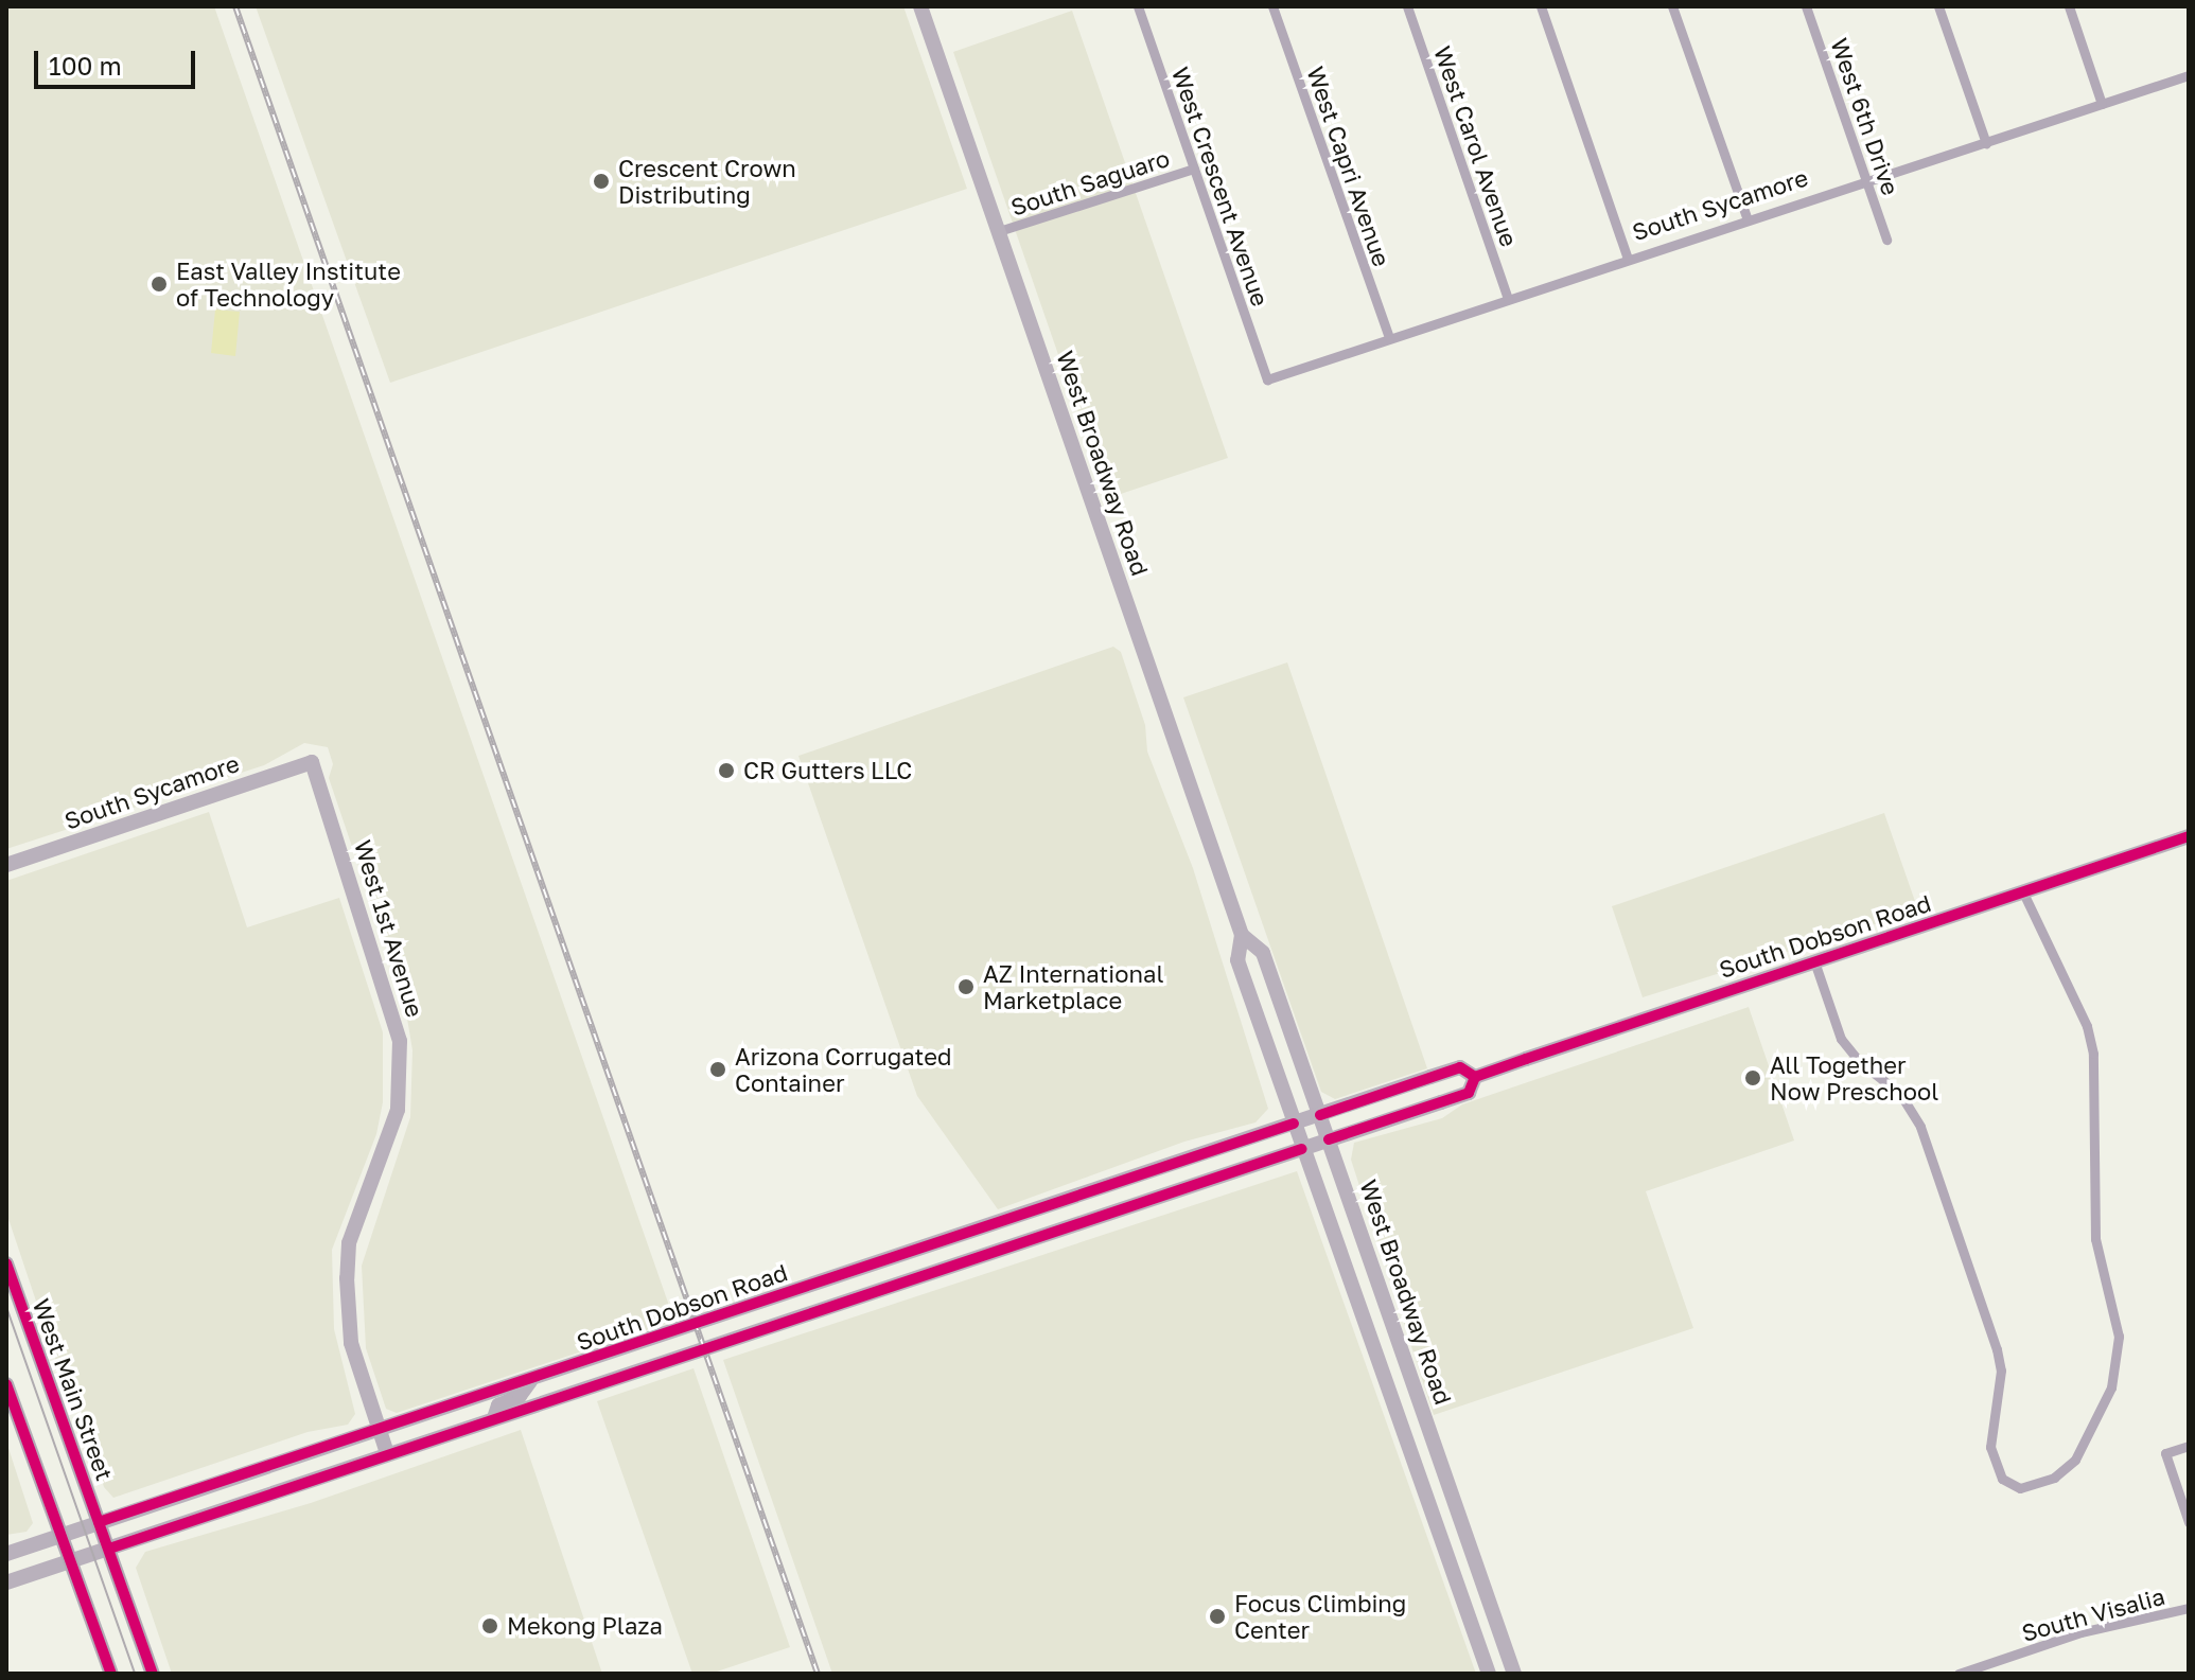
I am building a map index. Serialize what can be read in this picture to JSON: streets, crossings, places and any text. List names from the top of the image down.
{
  "streets": {
    "main road": [
      "South Sycamore",
      "West Broadway Road",
      "West 1st Avenue",
      "South Dobson Road",
      "West Main Street"
    ],
    "street": [
      "West 6th Drive",
      "West Carol Avenue",
      "West Capri Avenue",
      "South Saguaro",
      "West Crescent Avenue",
      "South Visalia"
    ]
  },
  "crossings": [
    ["West 6th Drive", "South Sycamore"],
    ["West Carol Avenue", "South Sycamore"],
    ["West Capri Avenue", "South Sycamore"],
    ["South Saguaro", "West Crescent Avenue"],
    ["South Saguaro", "West Broadway Road"],
    ["West Crescent Avenue", "South Sycamore"],
    ["South Sycamore", "West 1st Avenue"],
    ["West Broadway Road", "South Dobson Road"],
    ["West 1st Avenue", "South Dobson Road"],
    ["South Dobson Road", "West Main Street"]
  ],
  "places": [
    "Crescent Crown Distributing",
    "East Valley Institute of Technology",
    "CR Gutters LLC",
    "AZ International Marketplace",
    "Arizona Corrugated Container",
    "All Together Now Preschool",
    "Focus Climbing Center",
    "Mekong Plaza"
  ],
  "scale_bar": "100 m"
}
